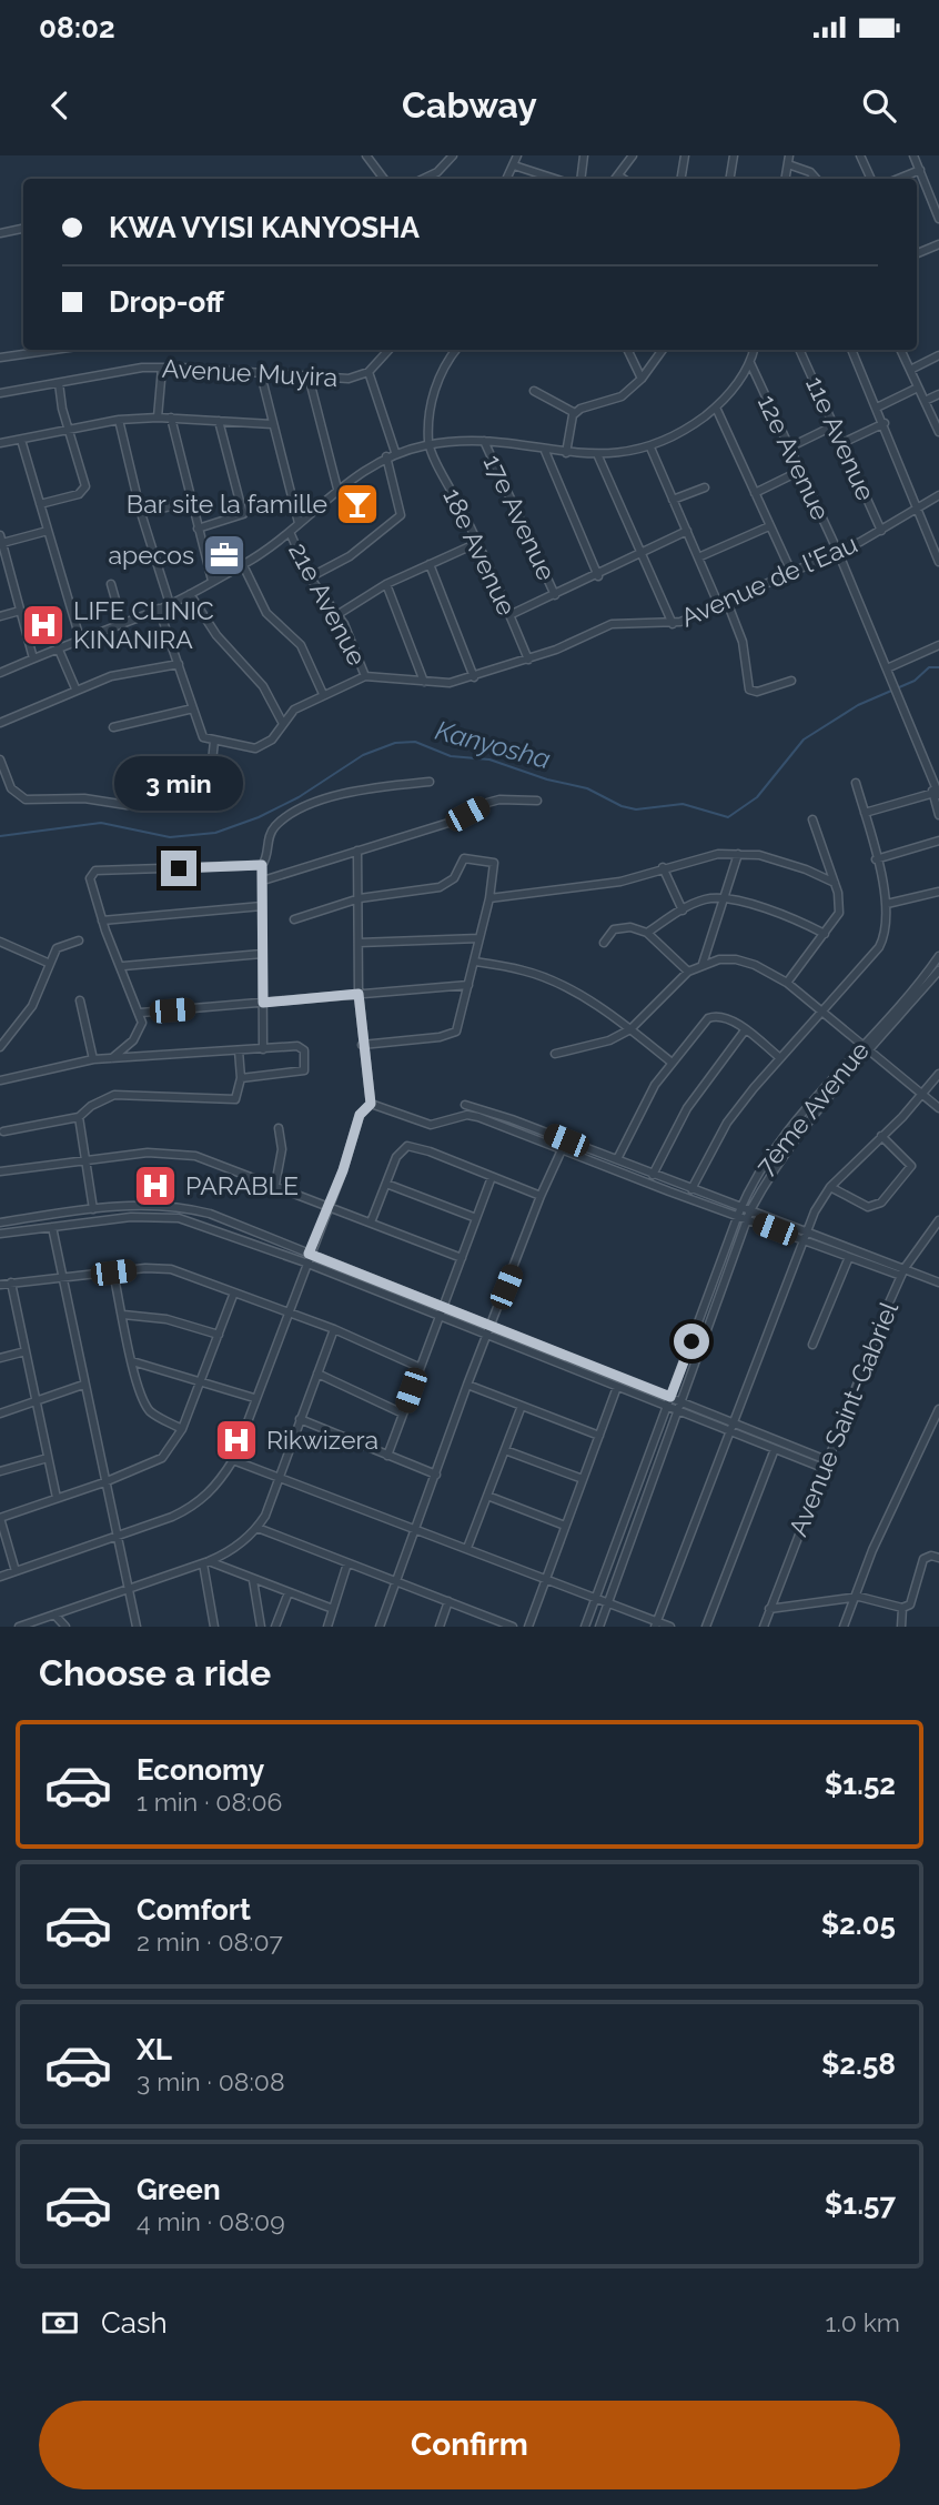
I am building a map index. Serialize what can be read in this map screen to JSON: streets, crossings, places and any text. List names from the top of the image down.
{
  "streets": {
    "street": [
      "Avenue Muyira",
      "11e Avenue",
      "12e Avenue",
      "17e Avenue",
      "18e Avenue",
      "Avenue de l'Eau",
      "21e Avenue",
      "7ème Avenue",
      "Avenue Saint-Gabriel"
    ]
  },
  "crossings": [
    ["11e Avenue", "Avenue de l'Eau"],
    ["12e Avenue", "Avenue de l'Eau"],
    ["18e Avenue", "Avenue de l'Eau"],
    ["Avenue de l'Eau", "21e Avenue"]
  ],
  "water": ["Kanyosha"],
  "places": {
    "bar": ["Bar site la famille"],
    "office": ["apecos"],
    "hospital": ["LIFE CLINIC KINANIRA", "PARABLE", "Rikwizera"]
  },
  "page": {
    "status": "08:02",
    "header": "Cabway",
    "banner": ["KWA VYISI KANYOSHA", "Drop-off"],
    "bubble": "3 min",
    "heading": "Choose a ride",
    "list": [
      {
        "name": "Economy",
        "note": "1 min · 08:06",
        "value": "$1.52"
      },
      {
        "name": "Comfort",
        "note": "2 min · 08:07",
        "value": "$2.05"
      },
      {
        "name": "XL",
        "note": "3 min · 08:08",
        "value": "$2.58"
      },
      {
        "name": "Green",
        "note": "4 min · 08:09",
        "value": "$1.57"
      }
    ],
    "pay": ["Cash", "1.0 km"],
    "buttons": "Confirm"
  }
}
